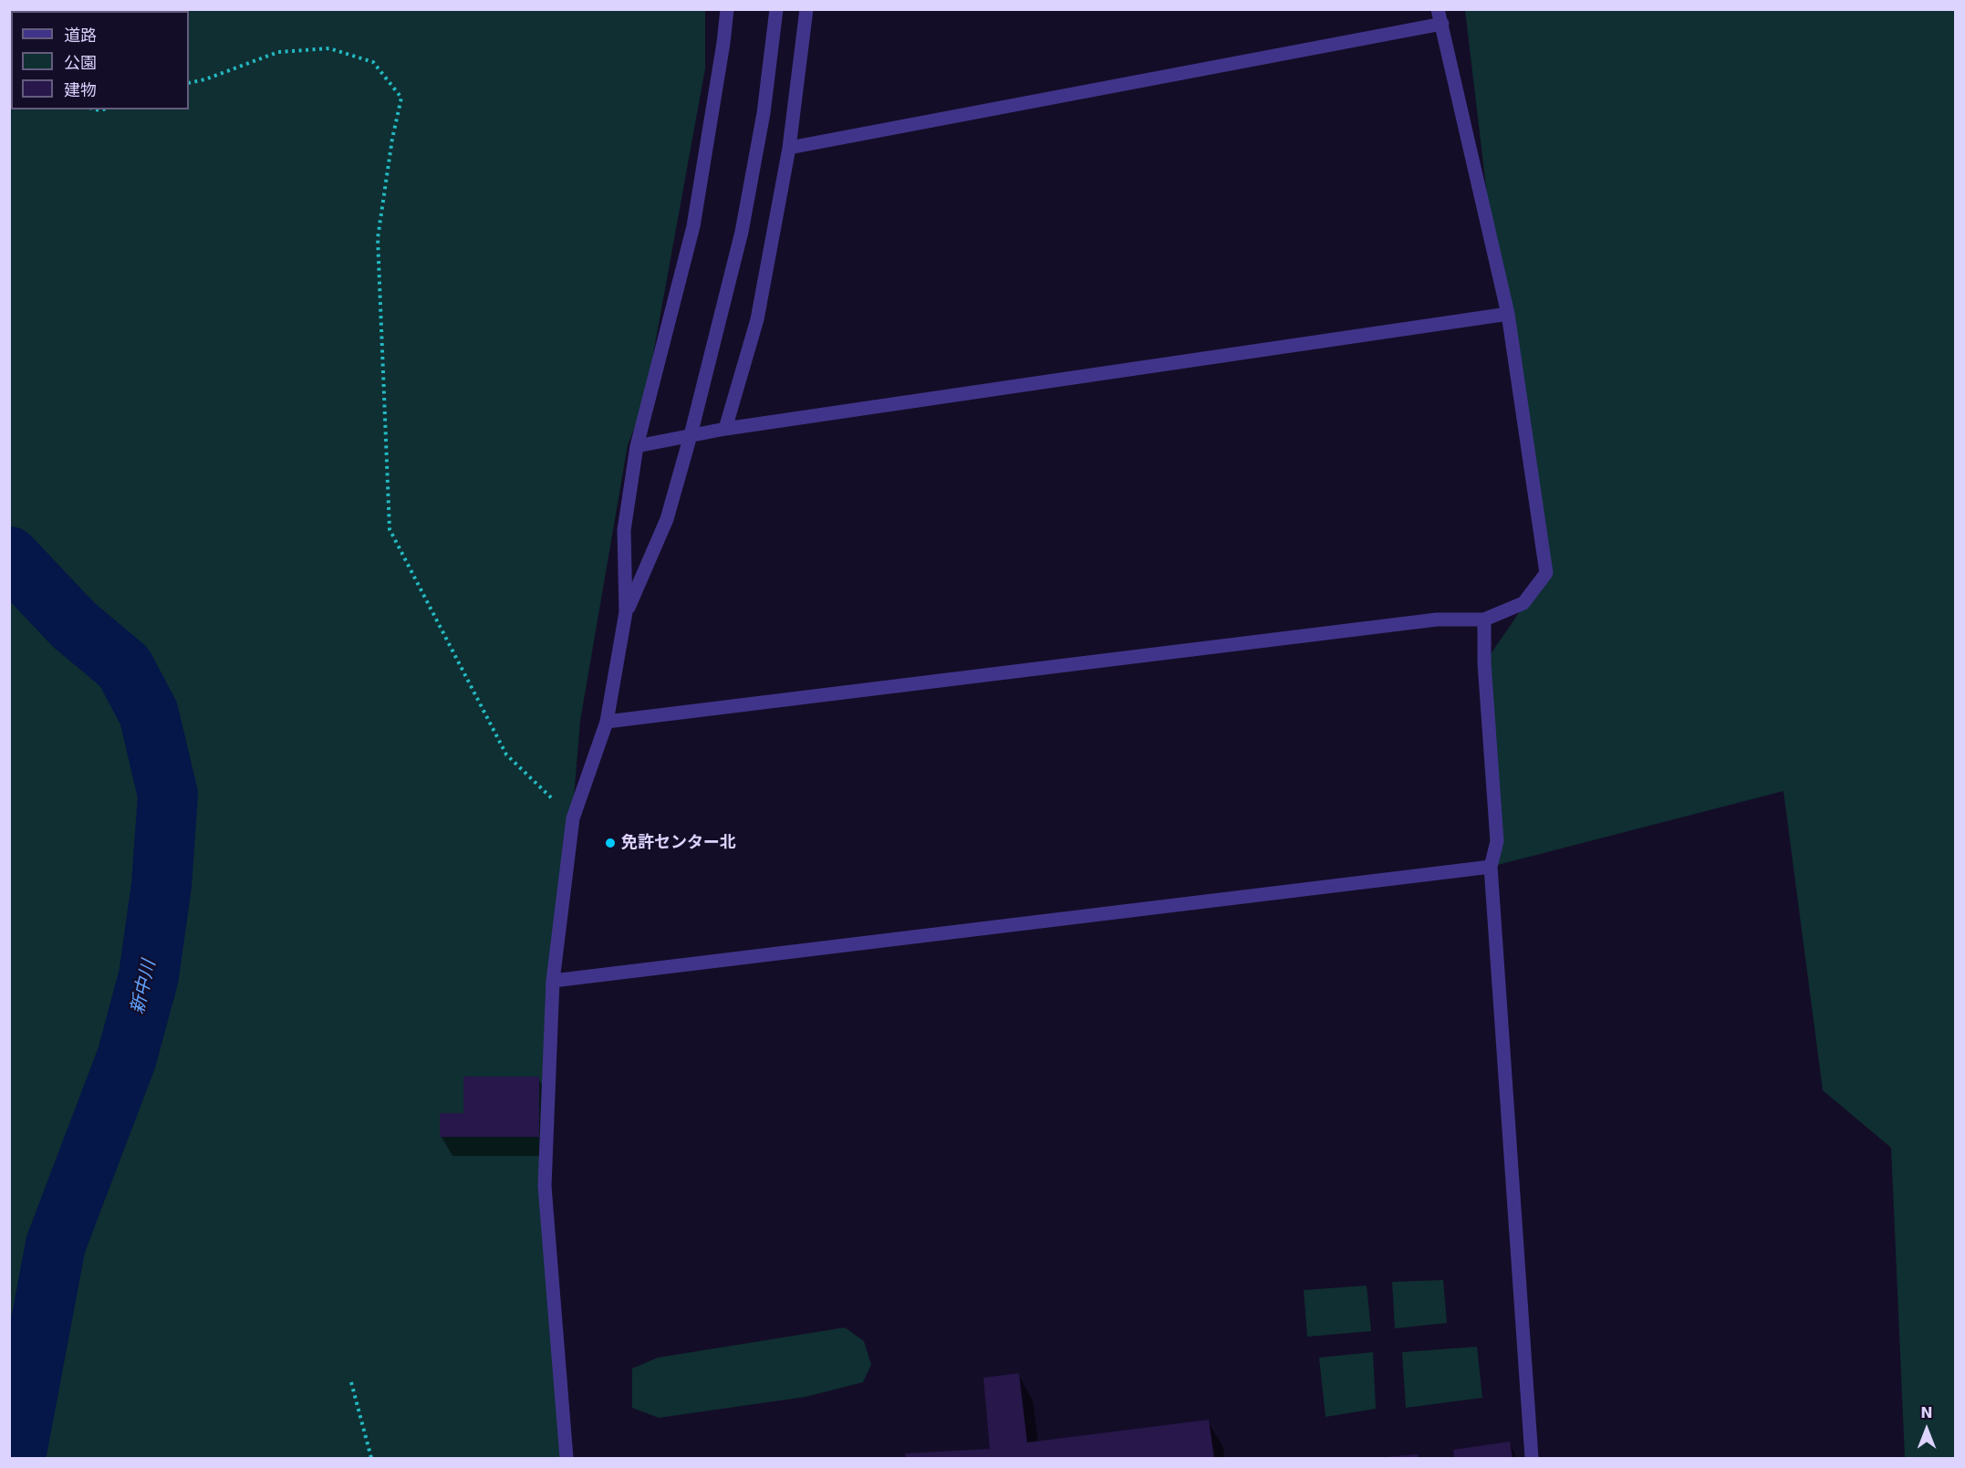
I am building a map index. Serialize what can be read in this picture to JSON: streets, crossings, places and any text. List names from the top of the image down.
{
  "water": ["新中川"],
  "places": ["免許センター北"],
  "legend": ["道路", "公園", "建物"],
  "north": "top"
}
